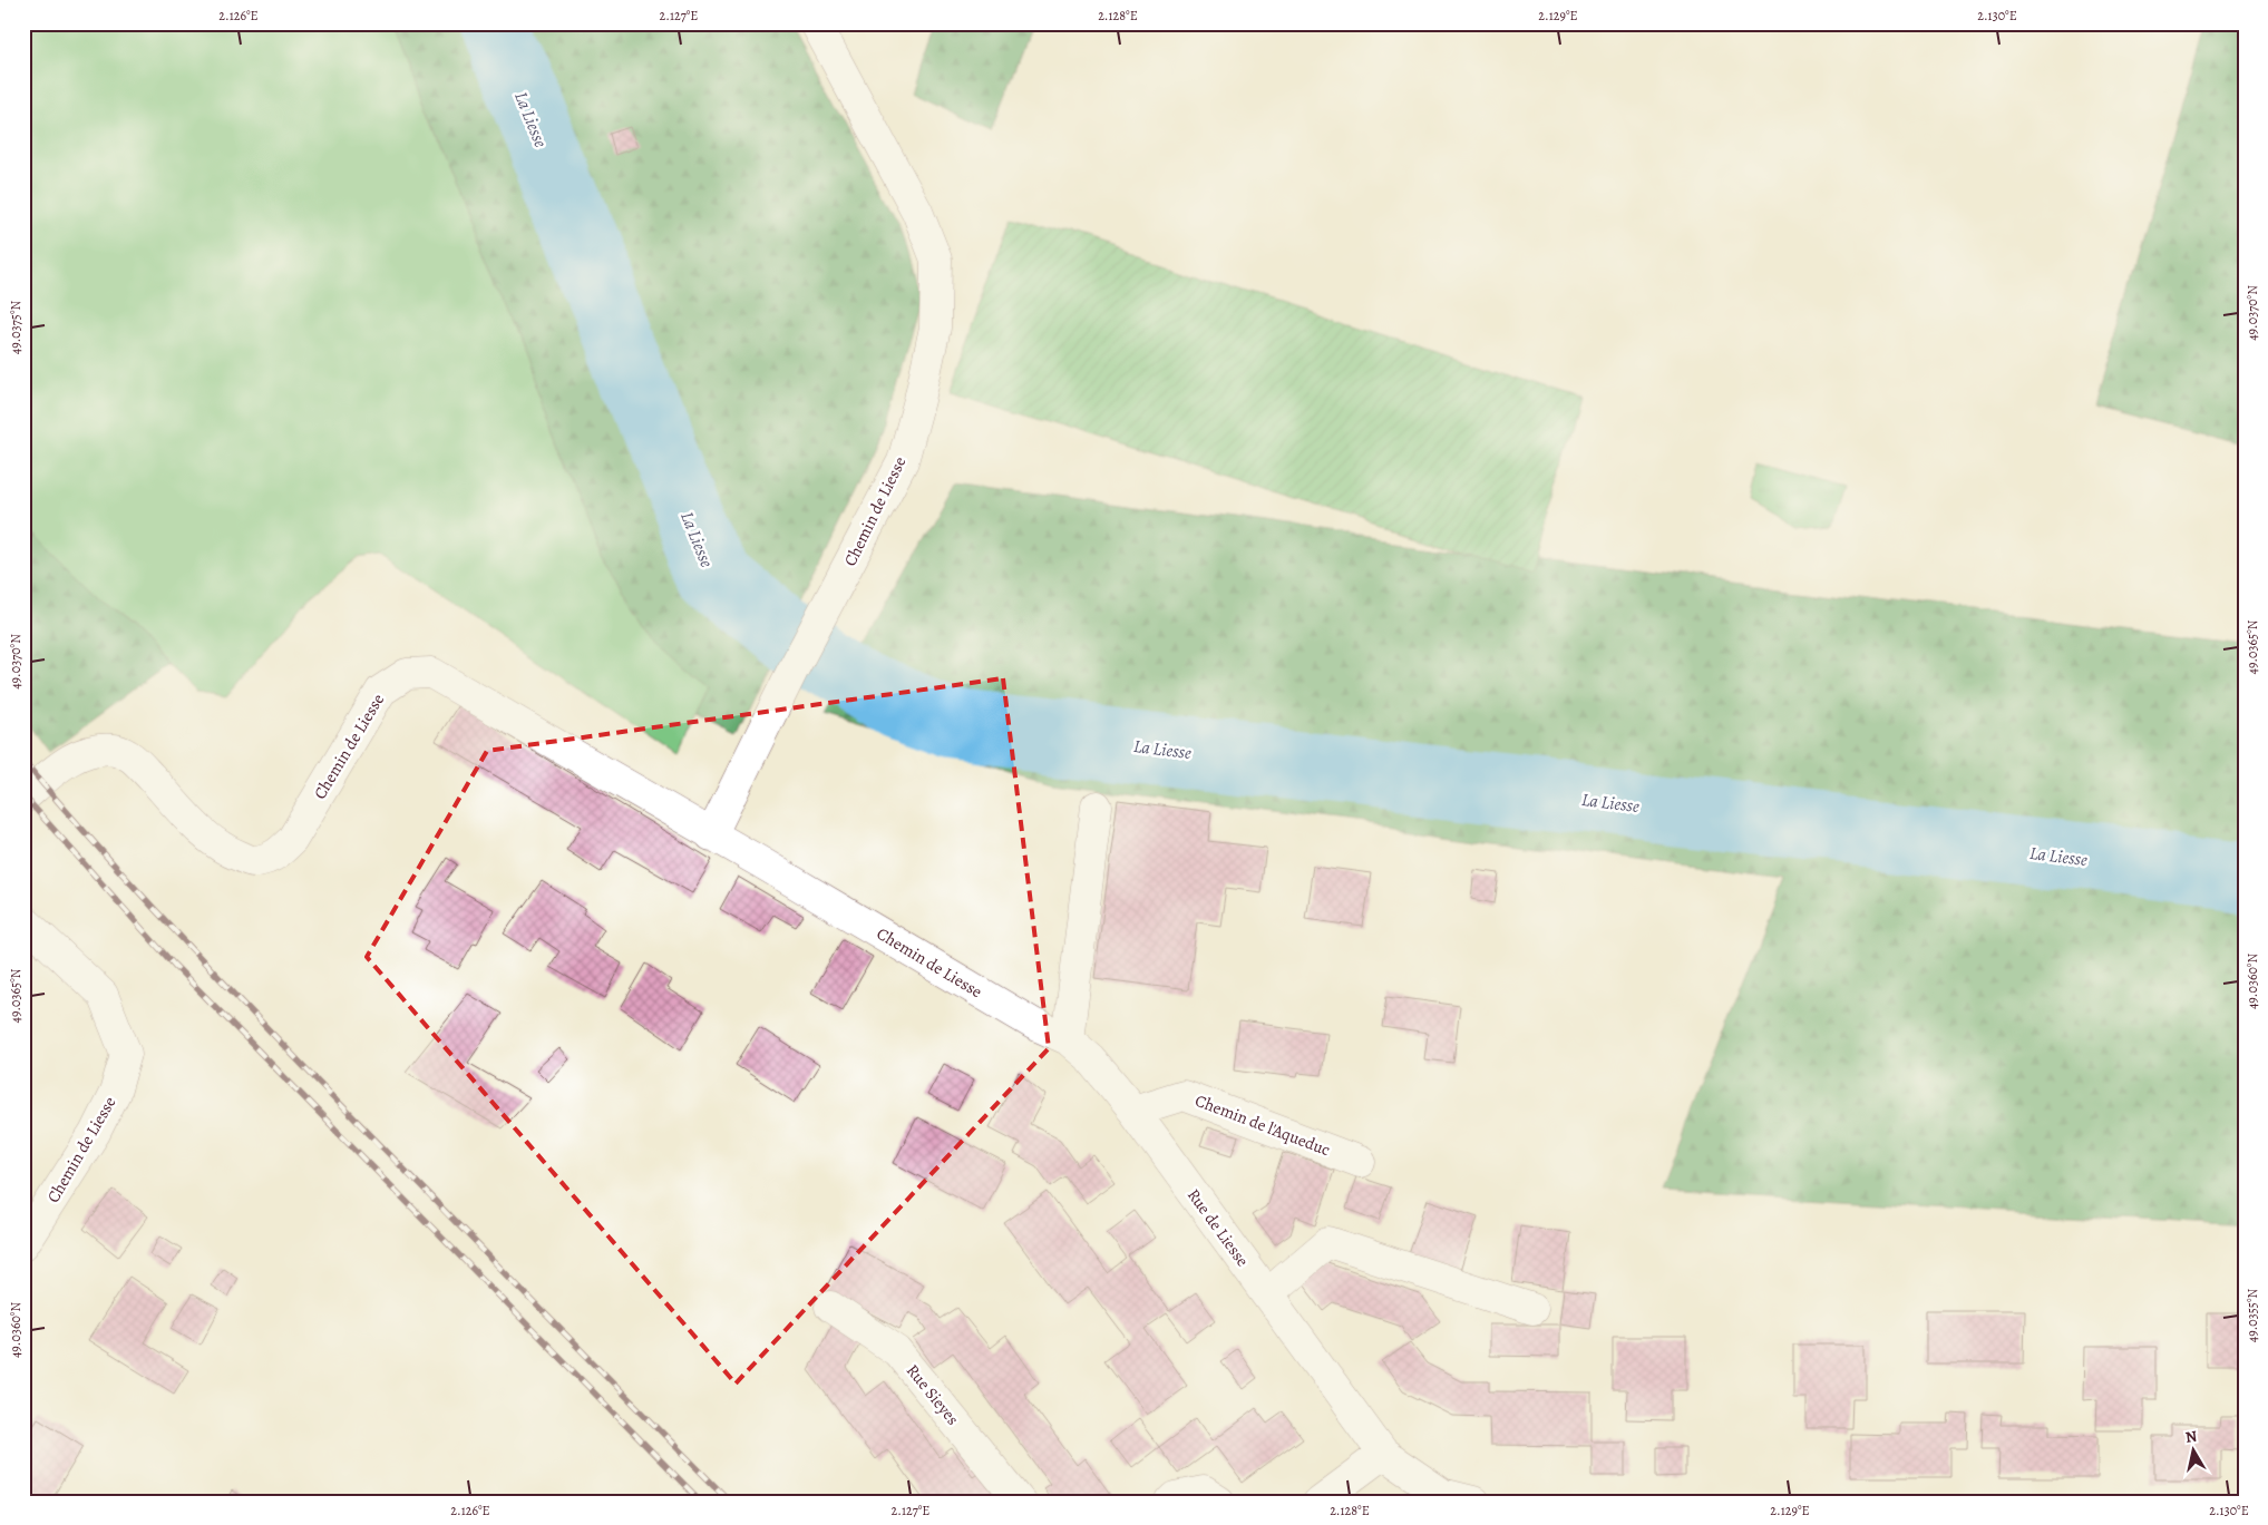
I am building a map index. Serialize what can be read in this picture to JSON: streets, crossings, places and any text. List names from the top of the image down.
{
  "streets": {
    "street": [
      "Chemin de Liesse",
      "Chemin de l'Aqueduc",
      "Rue de Liesse",
      "Rue Sieyes"
    ]
  },
  "crossings": [
    ["Chemin de Liesse", "Rue de Liesse"],
    ["Chemin de l'Aqueduc", "Rue de Liesse"]
  ],
  "water": ["La Liesse"],
  "north": "top",
  "coordinates": [
    "2.126°E",
    "2.127°E",
    "2.128°E",
    "2.129°E",
    "2.130°E",
    "49.0370°N",
    "49.0375°N",
    "49.0365°N",
    "49.0360°N",
    "49.0355°N"
  ]
}
